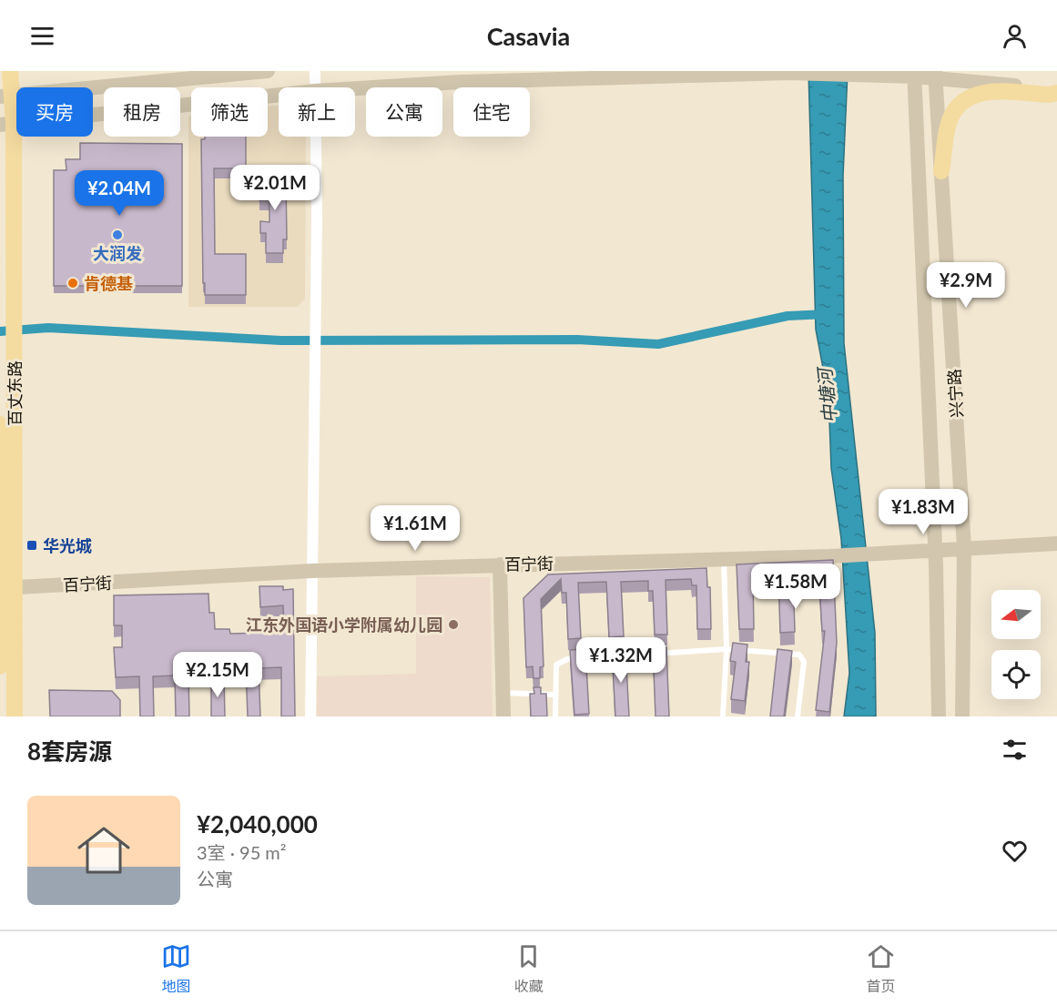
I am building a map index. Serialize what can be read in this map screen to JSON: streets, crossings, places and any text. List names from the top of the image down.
{
  "streets": {
    "main road": ["百丈东路", "兴宁路", "百宁街"]
  },
  "crossings": [
    ["百丈东路", "百宁街"],
    ["兴宁路", "百宁街"]
  ],
  "water": ["中塘河"],
  "places": {
    "other": ["大润发", "肯德基", "江东外国语小学附属幼儿园"],
    "transit": ["华光城"]
  },
  "north": "left",
  "page": {
    "header": "Casavia",
    "chip": [
      "买房",
      "租房",
      "筛选",
      "新上",
      "公寓",
      "住宅"
    ],
    "price": [
      "¥2.01M",
      "¥2.04M",
      "¥2.9M",
      "¥1.83M",
      "¥1.61M",
      "¥1.58M",
      "¥1.32M",
      "¥2.15M"
    ],
    "heading": "8套房源",
    "list": [
      {
        "name": "¥2,040,000",
        "note": "3室 · 95 m² · 公寓"
      }
    ],
    "tabs": ["地图", "收藏", "首页"]
  }
}
